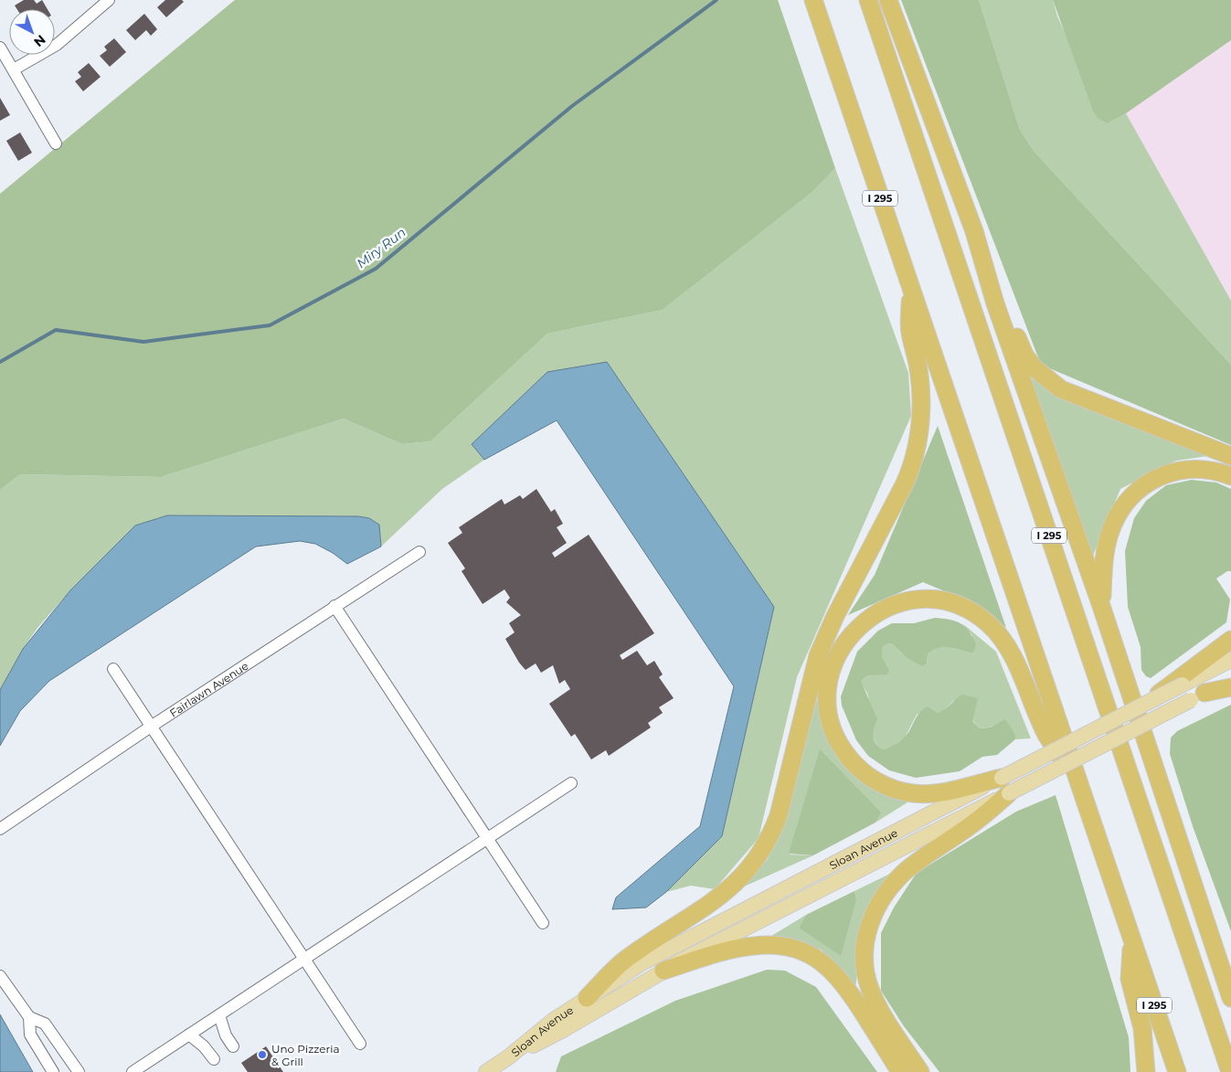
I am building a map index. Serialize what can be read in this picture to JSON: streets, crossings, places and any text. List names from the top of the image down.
{
  "streets": {
    "highway": ["I 295"],
    "main road": ["Sloan Avenue"],
    "street": ["Fairlawn Avenue"]
  },
  "water": ["Miry Run"],
  "places": ["Uno Pizzeria & Grill"],
  "north": "bottom right"
}
